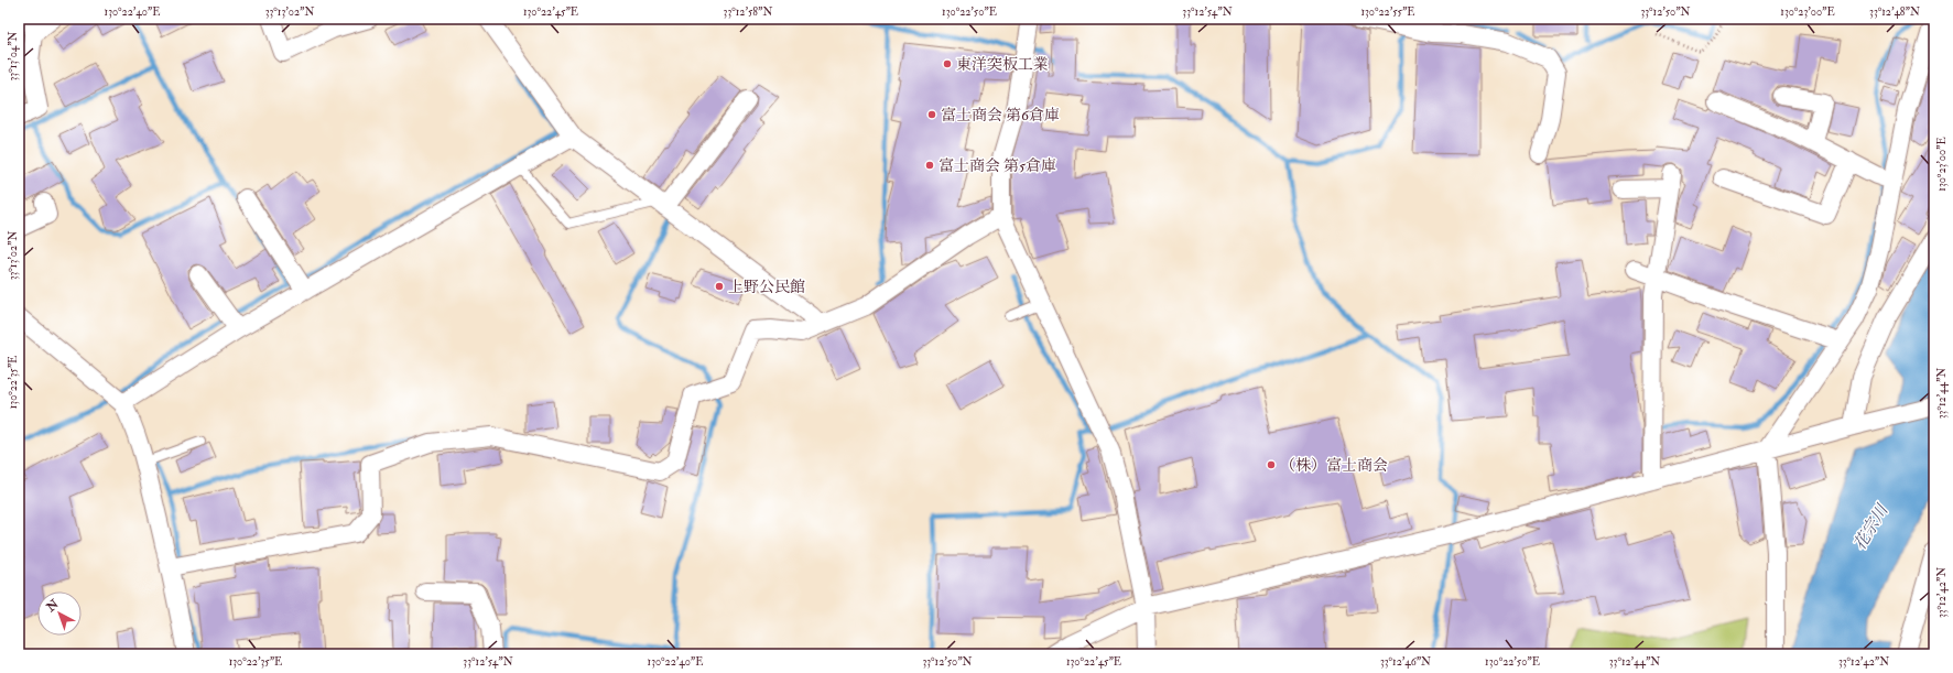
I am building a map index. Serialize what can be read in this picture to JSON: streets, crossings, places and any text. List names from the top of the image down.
{
  "water": ["花宗川"],
  "places": [
    "東洋突板工業",
    "富士商会 第6倉庫",
    "富士商会 第5倉庫",
    "上野公民館",
    "（株）富士商会"
  ],
  "north": "top left",
  "coordinates": [
    "130°22'40\"E",
    "33°13'02\"N",
    "130°22'45\"E",
    "33°12'58\"N",
    "130°22'50\"E",
    "33°12'54\"N",
    "130°22'55\"E",
    "33°12'50\"N",
    "130°23'00\"E",
    "33°12'48\"N",
    "33°13'04\"N",
    "130°22'35\"E",
    "33°12'44\"N",
    "33°12'42\"N",
    "33°12'46\"N"
  ]
}
